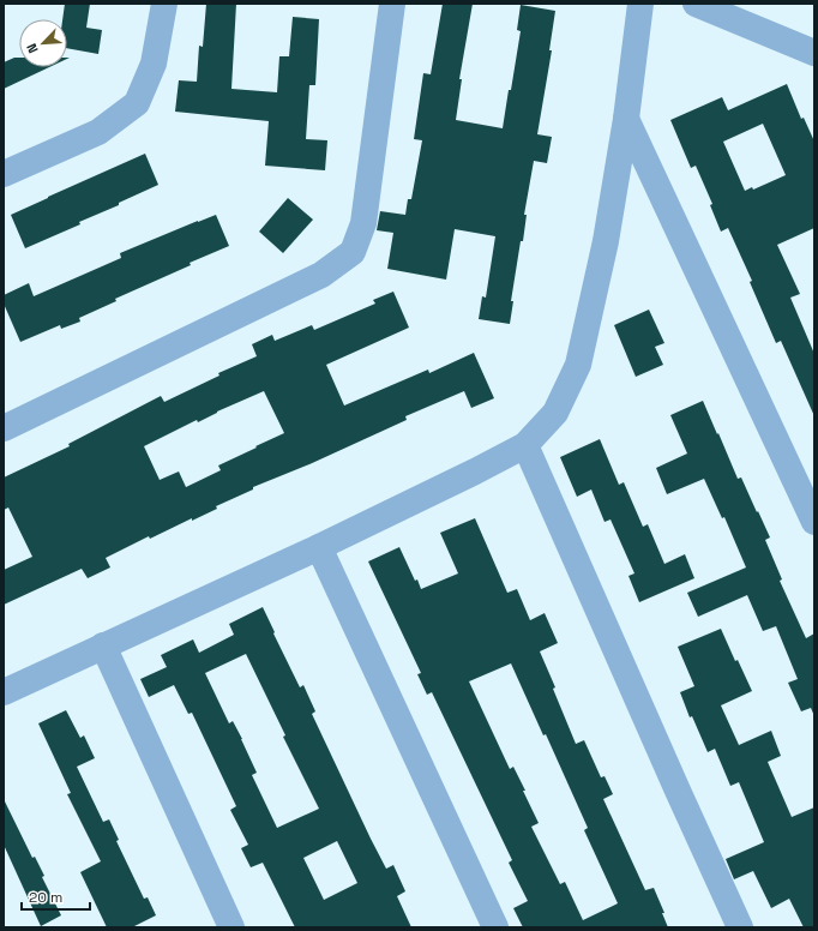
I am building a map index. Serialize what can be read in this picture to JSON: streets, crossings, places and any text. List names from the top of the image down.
{
  "scale_bar": "20 m",
  "north": "bottom left"
}
